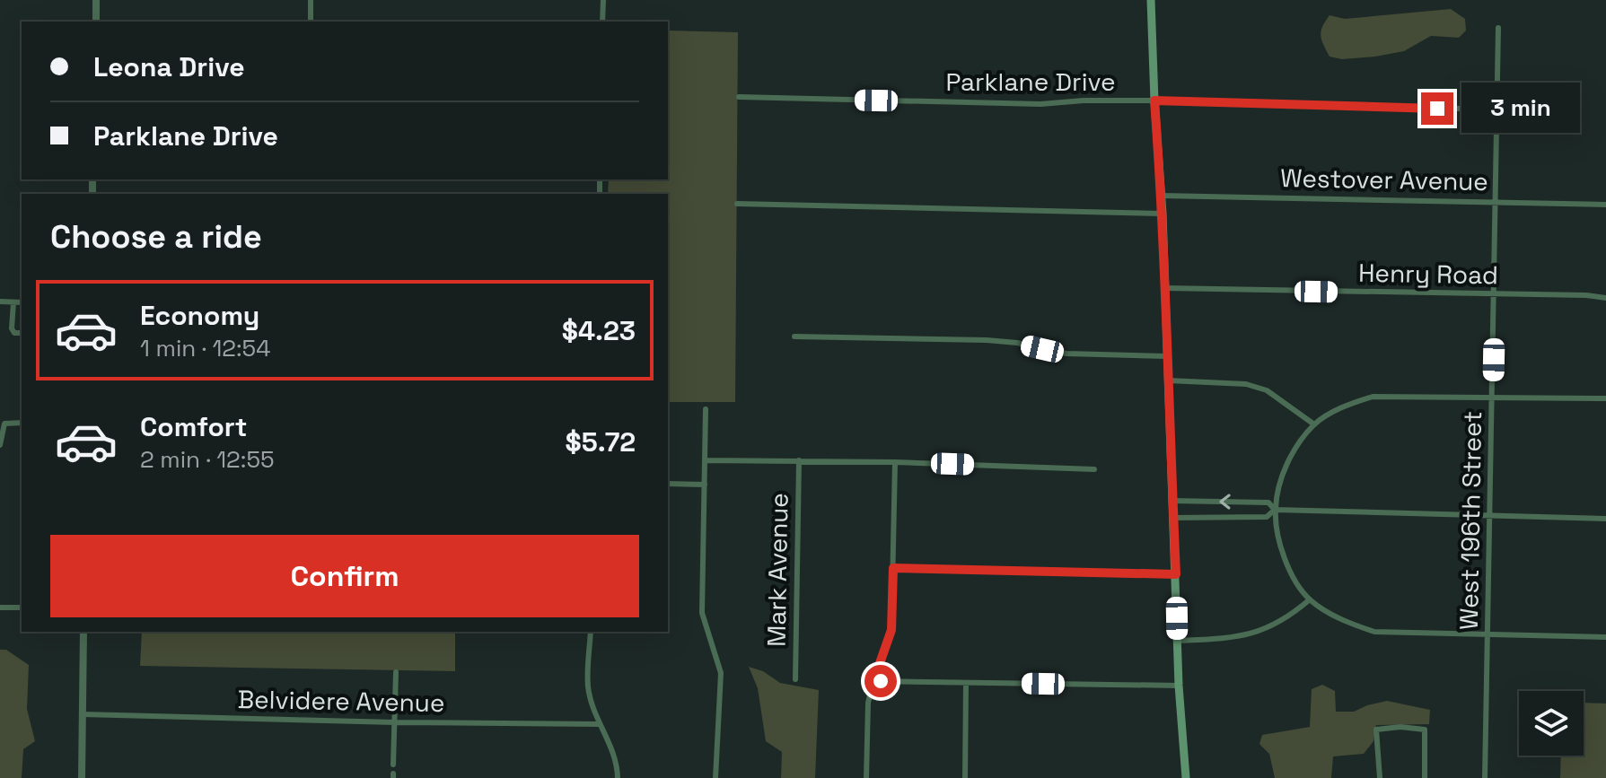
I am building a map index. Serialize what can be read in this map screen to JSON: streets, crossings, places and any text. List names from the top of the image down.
{
  "streets": {
    "street": [
      "Parklane Drive",
      "Westover Avenue",
      "Henry Road",
      "West 196th Street",
      "Mark Avenue",
      "Belvidere Avenue"
    ]
  },
  "crossings": [
    ["Parklane Drive", "West 196th Street"],
    ["Westover Avenue", "West 196th Street"],
    ["Henry Road", "West 196th Street"]
  ],
  "page": {
    "banner": ["Leona Drive", "Parklane Drive"],
    "bubble": "3 min",
    "heading": "Choose a ride",
    "list": [
      {
        "name": "Economy",
        "note": "1 min · 12:54",
        "value": "$4.23"
      },
      {
        "name": "Comfort",
        "note": "2 min · 12:55",
        "value": "$5.72"
      }
    ],
    "buttons": "Confirm"
  }
}
